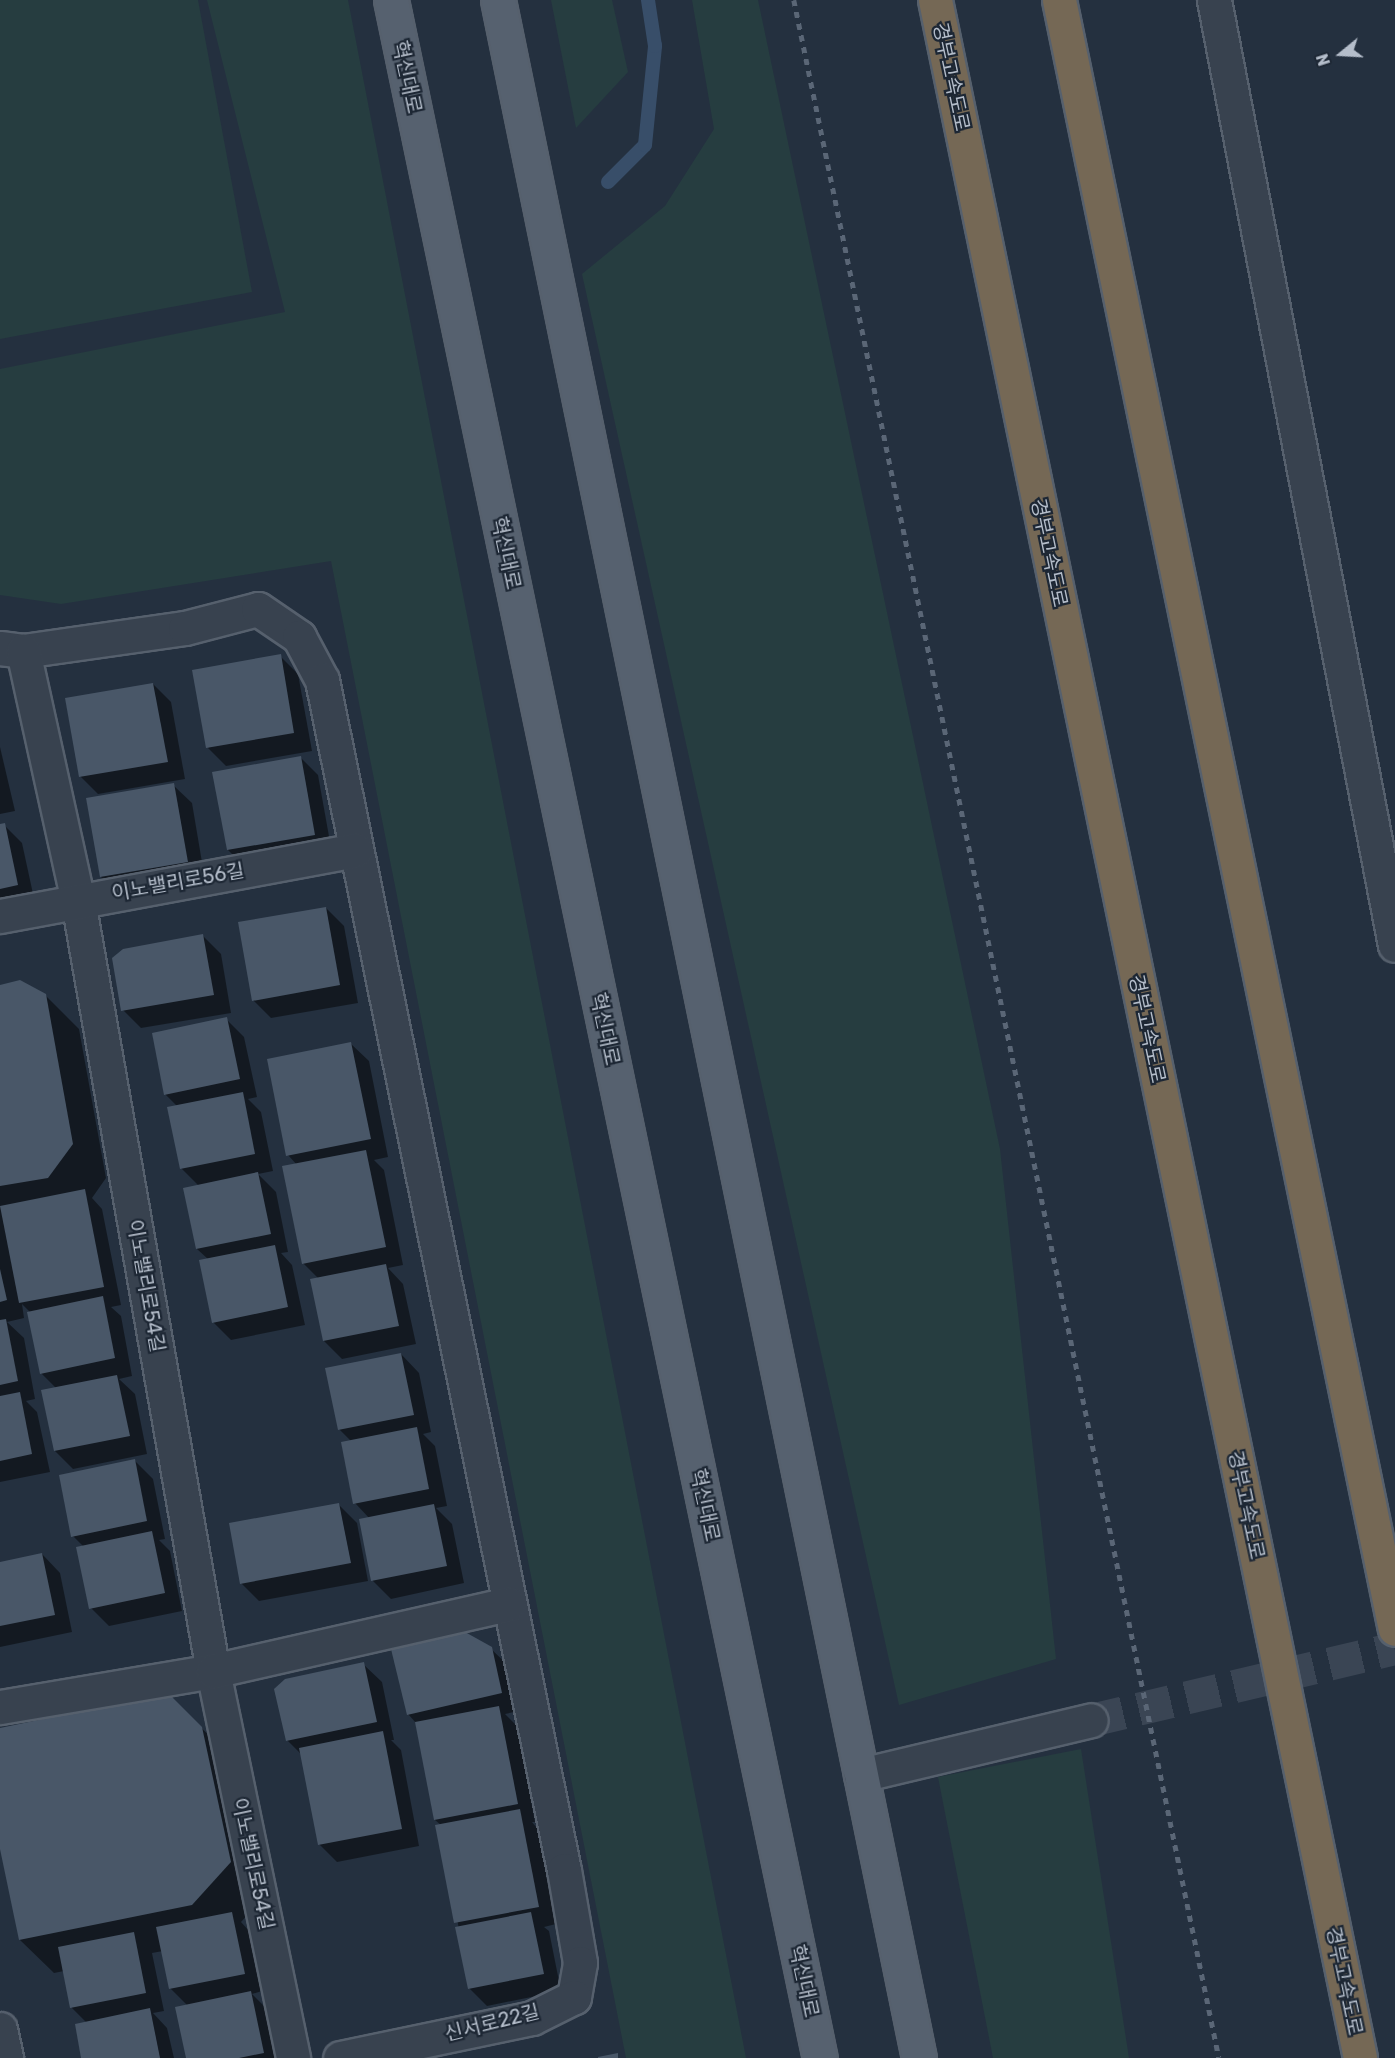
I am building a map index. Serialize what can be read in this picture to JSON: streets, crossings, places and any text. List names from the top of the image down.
{
  "streets": {
    "highway": ["경부고속도로"],
    "main road": ["혁신대로"],
    "street": ["이노밸리로56길", "이노밸리로54길", "신서로22길"]
  },
  "crossings": [
    ["이노밸리로56길", "이노밸리로54길"]
  ],
  "north": "left"
}
